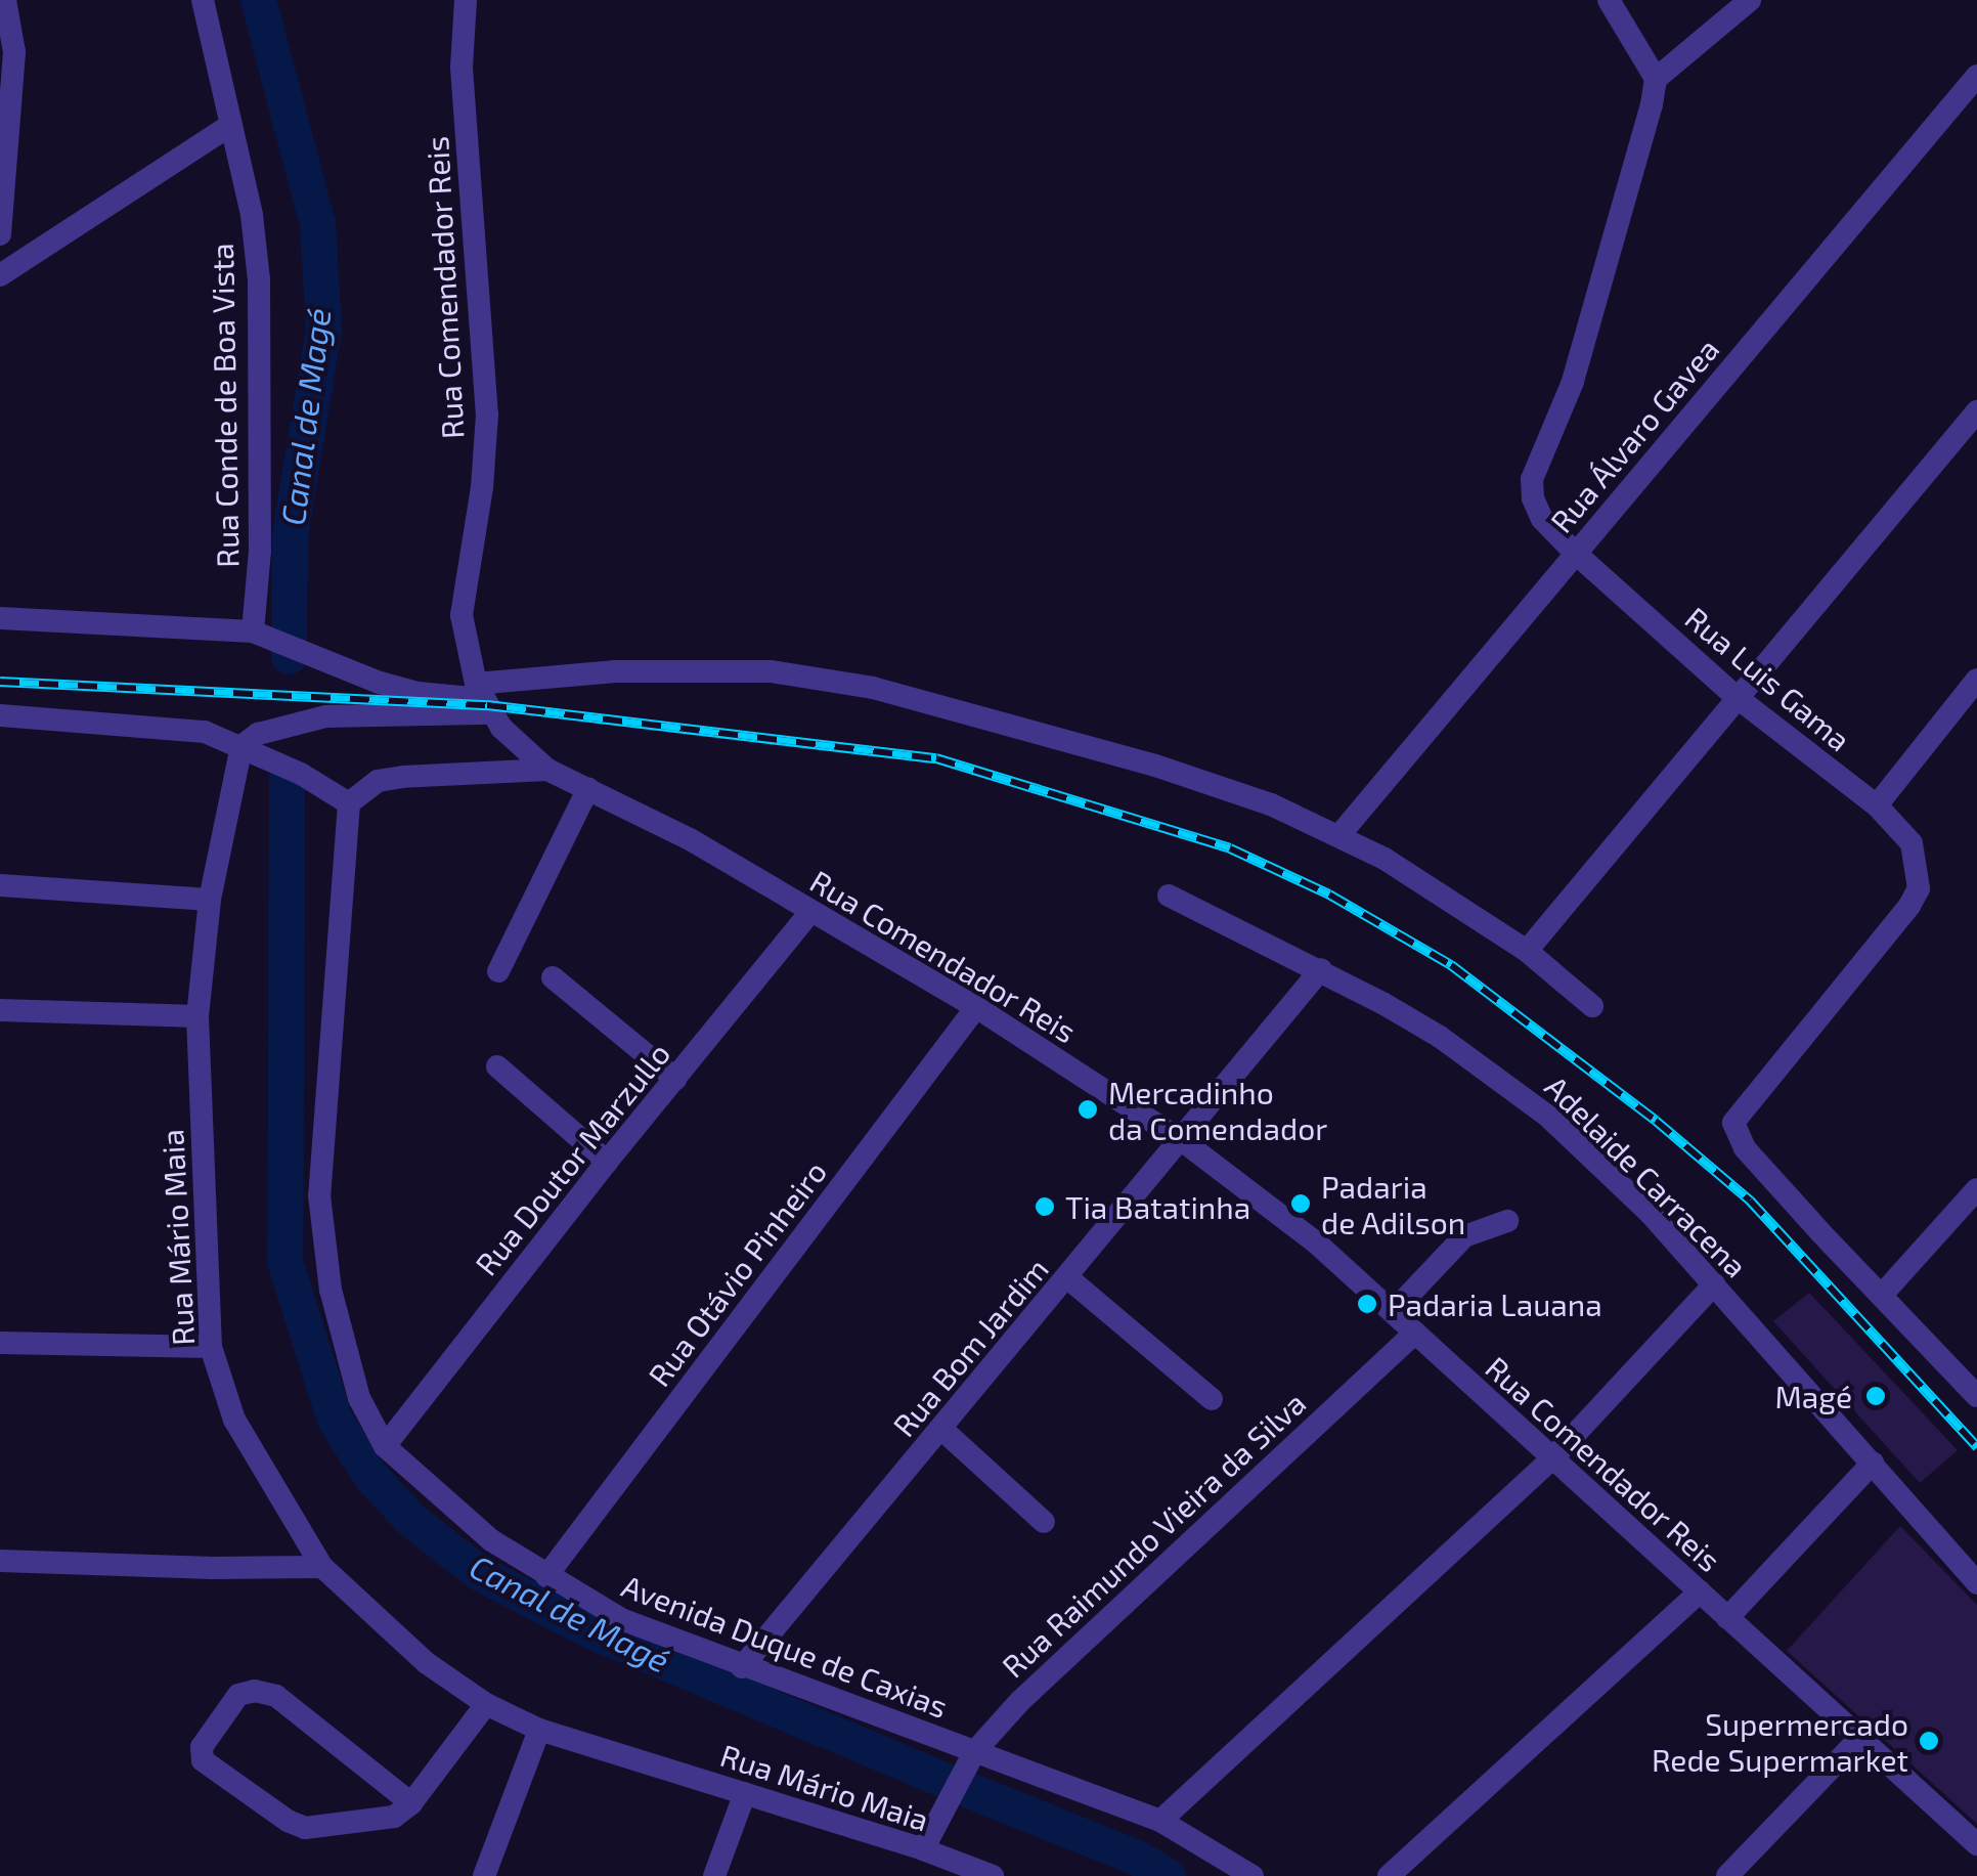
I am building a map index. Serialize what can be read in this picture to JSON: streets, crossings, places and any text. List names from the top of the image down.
{
  "streets": {
    "street": [
      "Rua Comendador Reis",
      "Rua Conde de Boa Vista",
      "Rua Álvaro Gavea",
      "Rua Luis Gama",
      "Rua Doutor Marzullo",
      "Adelaide Carracena",
      "Rua Mário Maia",
      "Rua Otávio Pinheiro",
      "Rua Bom Jardim",
      "Rua Raimundo Vieira da Silva",
      "Avenida Duque de Caxias"
    ]
  },
  "crossings": [
    ["Rua Comendador Reis", "Rua Doutor Marzullo"],
    ["Rua Comendador Reis", "Rua Otávio Pinheiro"],
    ["Rua Comendador Reis", "Rua Bom Jardim"],
    ["Rua Comendador Reis", "Rua Raimundo Vieira da Silva"],
    ["Rua Álvaro Gavea", "Rua Luis Gama"],
    ["Rua Doutor Marzullo", "Avenida Duque de Caxias"],
    ["Adelaide Carracena", "Rua Bom Jardim"],
    ["Rua Mário Maia", "Rua Raimundo Vieira da Silva"],
    ["Rua Otávio Pinheiro", "Avenida Duque de Caxias"],
    ["Rua Bom Jardim", "Avenida Duque de Caxias"],
    ["Rua Raimundo Vieira da Silva", "Avenida Duque de Caxias"]
  ],
  "water": ["Canal de Magé"],
  "places": [
    "Mercadinho da Comendador",
    "Padaria de Adilson",
    "Tia Batatinha",
    "Padaria Lauana",
    "Magé",
    "Supermercado Rede Supermarket"
  ]
}
